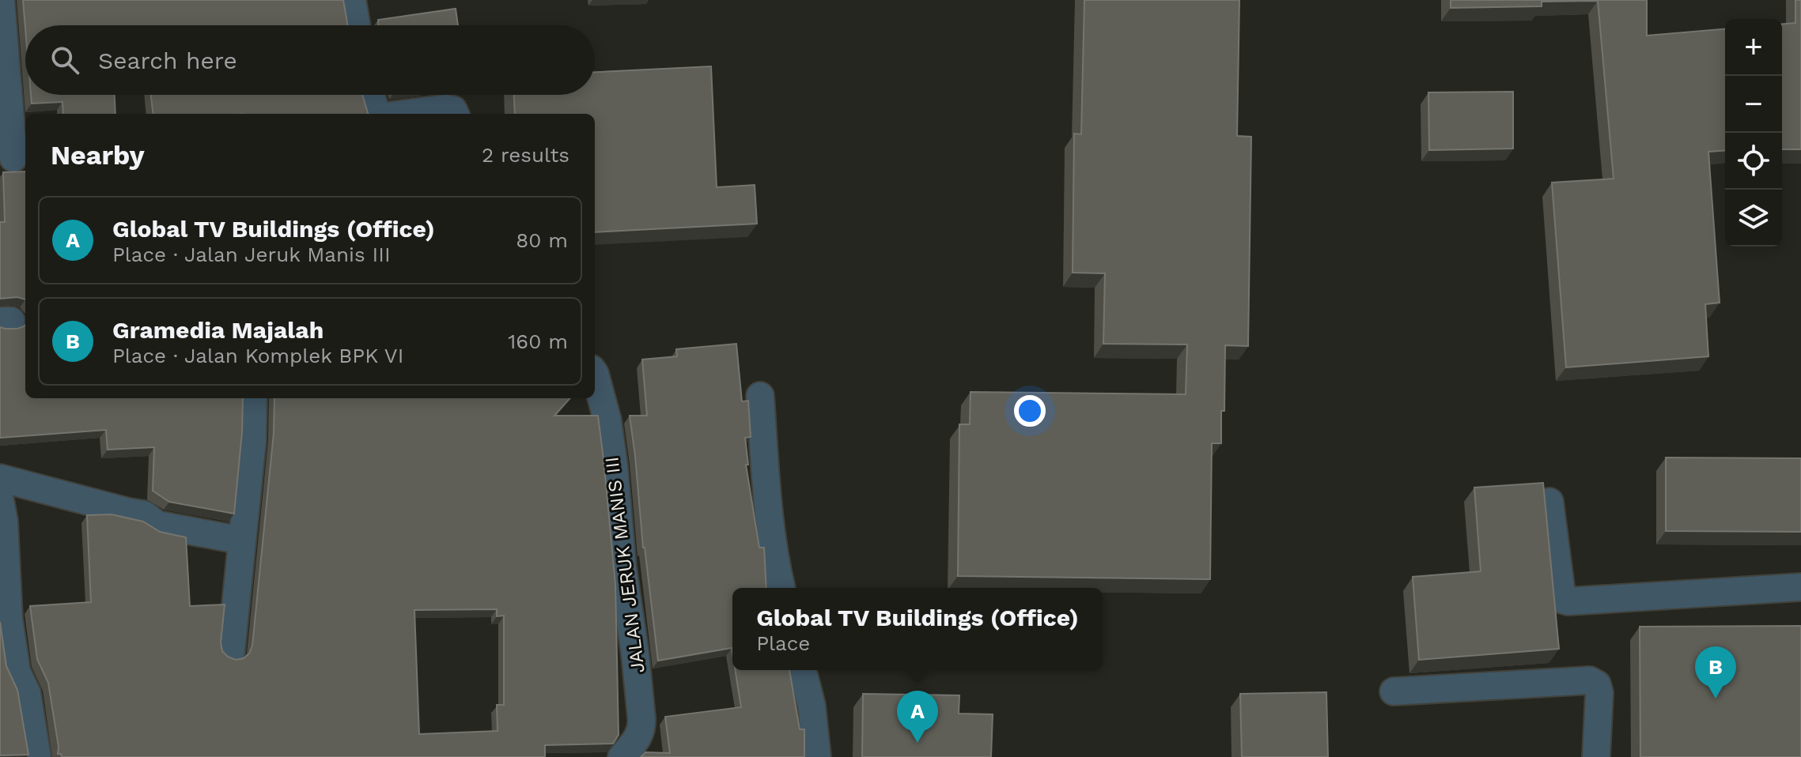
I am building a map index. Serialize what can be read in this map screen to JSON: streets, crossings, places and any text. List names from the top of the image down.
{
  "streets": {
    "street": ["JALAN JERUK MANIS III"]
  },
  "page": {
    "map_buttons": ["+", "−"],
    "search": "Search here",
    "heading": ["Nearby", "2 results"],
    "list": [
      {
        "mark": "A",
        "name": "Global TV Buildings (Office)",
        "note": "Place · Jalan Jeruk Manis III",
        "value": "80 m"
      },
      {
        "mark": "B",
        "name": "Gramedia Majalah",
        "note": "Place · Jalan Komplek BPK VI",
        "value": "160 m"
      }
    ],
    "popup": ["Global TV Buildings (Office)", "Place"],
    "pins": ["B", "A"]
  }
}
